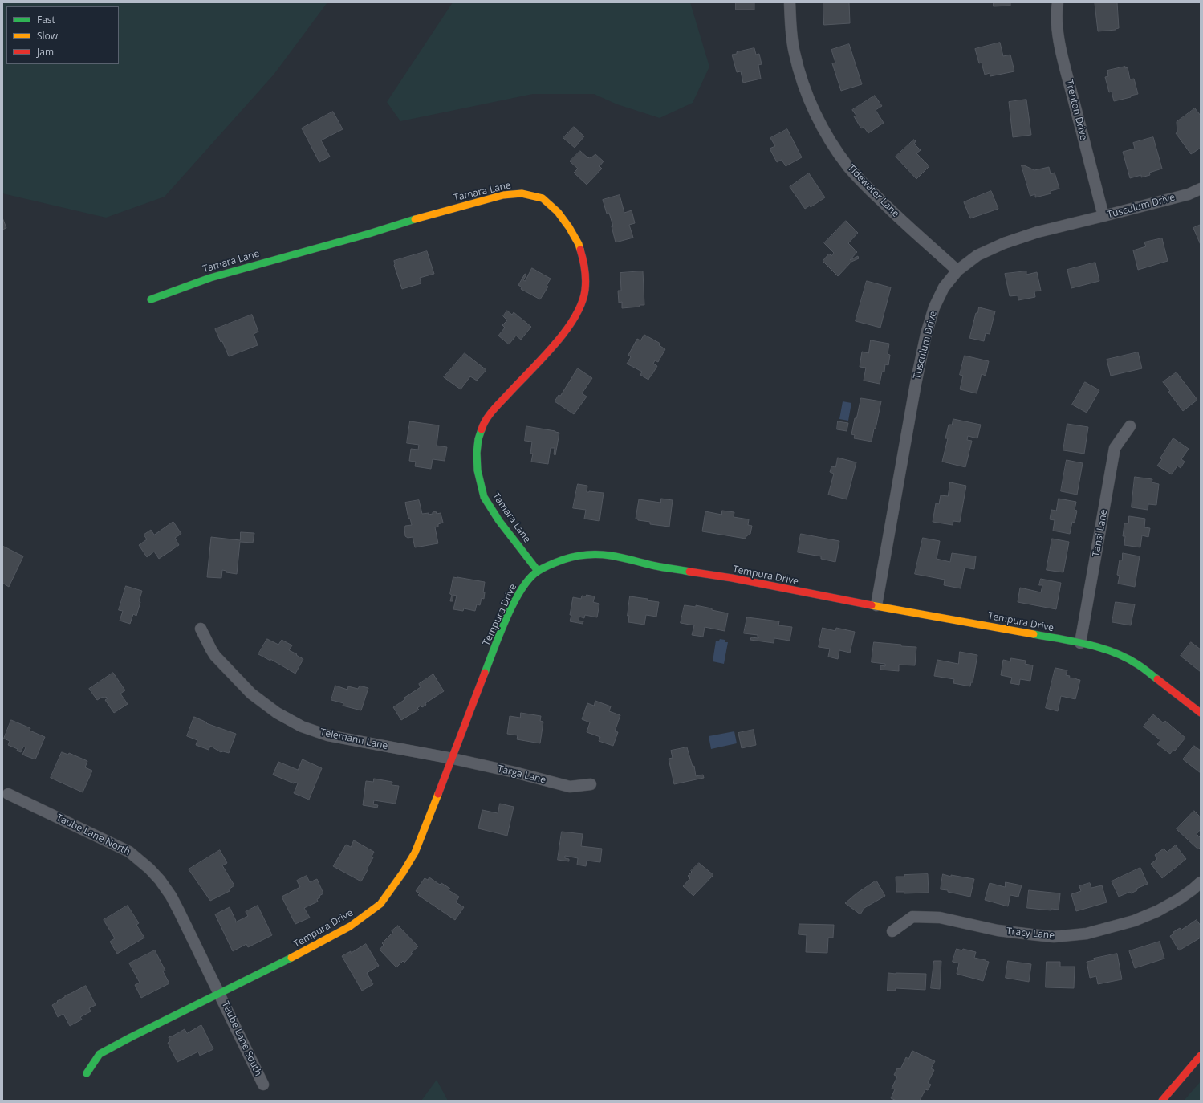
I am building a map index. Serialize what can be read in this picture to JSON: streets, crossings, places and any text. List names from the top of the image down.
{
  "streets": {
    "street": [
      "Trenton Drive",
      "Tidewater Lane",
      "Tamara Lane",
      "Tusculum Drive",
      "Tansi Lane",
      "Tempura Drive",
      "Telemann Lane",
      "Targa Lane",
      "Taube Lane North",
      "Tracy Lane",
      "Taube Lane South"
    ]
  },
  "crossings": [
    ["Trenton Drive", "Tusculum Drive"],
    ["Tidewater Lane", "Tusculum Drive"],
    ["Tamara Lane", "Tempura Drive"],
    ["Tusculum Drive", "Tempura Drive"],
    ["Tansi Lane", "Tempura Drive"],
    ["Tempura Drive", "Telemann Lane"],
    ["Tempura Drive", "Targa Lane"],
    ["Tempura Drive", "Taube Lane North"],
    ["Tempura Drive", "Taube Lane South"],
    ["Telemann Lane", "Targa Lane"],
    ["Taube Lane North", "Taube Lane South"]
  ],
  "legend": ["Fast", "Slow", "Jam"]
}
